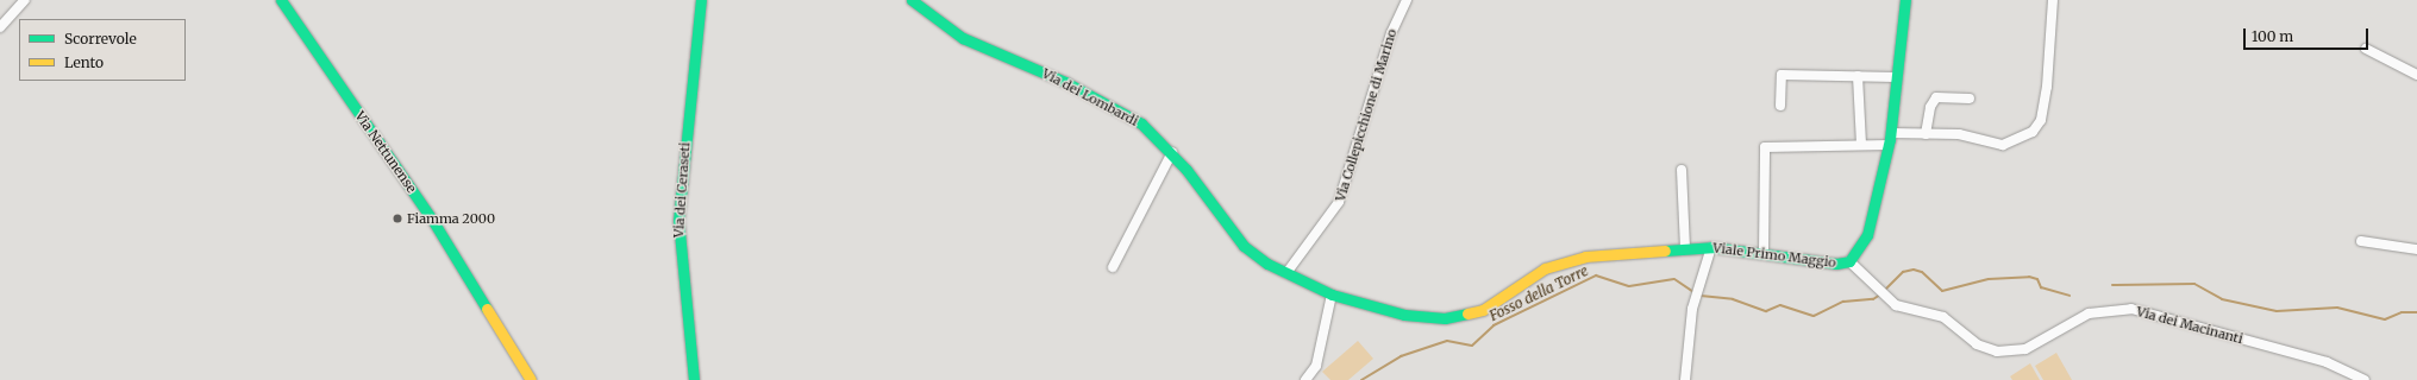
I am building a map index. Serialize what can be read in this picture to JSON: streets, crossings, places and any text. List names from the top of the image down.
{
  "streets": {
    "street": [
      "Via dei Lombardi",
      "Via Collepicchione di Marino",
      "Via Nettunense",
      "Via dei Ceraseti",
      "Viale Primo Maggio",
      "Via dei Macinanti"
    ]
  },
  "crossings": [
    ["Via dei Lombardi", "Via Collepicchione di Marino"],
    ["Via dei Lombardi", "Viale Primo Maggio"],
    ["Viale Primo Maggio", "Via dei Macinanti"]
  ],
  "water": ["Fosso della Torre"],
  "places": ["Fiamma 2000"],
  "legend": ["Scorrevole", "Lento"],
  "scale_bar": "100 m"
}
